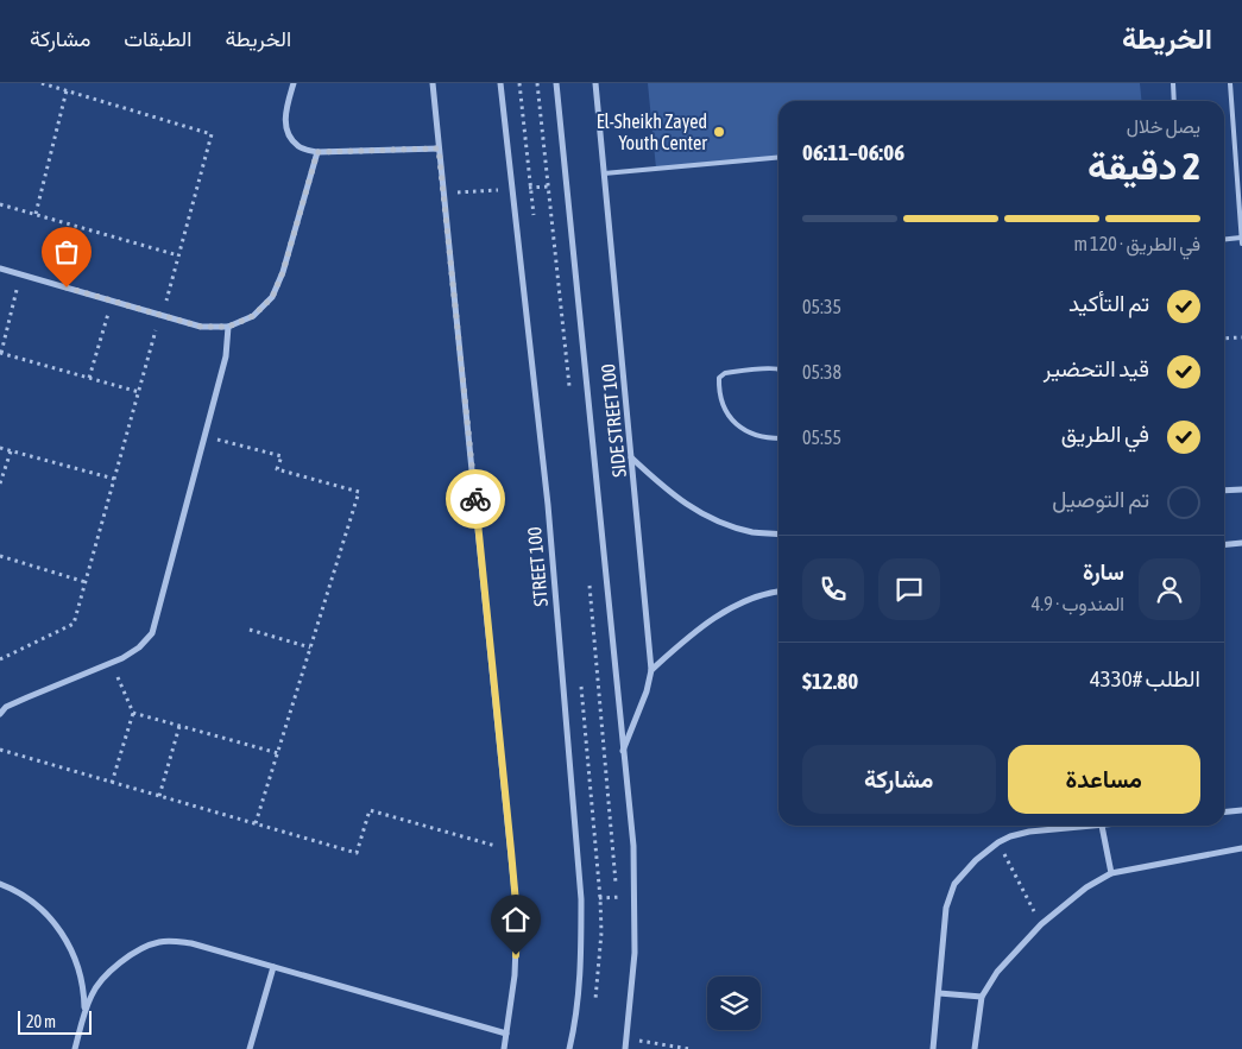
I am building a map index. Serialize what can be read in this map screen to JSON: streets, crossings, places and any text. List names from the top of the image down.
{
  "streets": {
    "street": ["SIDE STREET 100", "STREET 100"]
  },
  "places": ["El-Sheikh Zayed Youth Center"],
  "scale_bar": "20 m",
  "page": {
    "header": "الخريطة",
    "nav": ["الخريطة", "الطبقات", "مشاركة"],
    "heading": ["2 دقيقة", "يصل خلال", "06:06–06:11"],
    "panel": [
      "سارة",
      "المندوب · 4.9",
      "الطلب #4330",
      "$12.80"
    ],
    "bar": "في الطريق · 120 m",
    "list": [
      ["تم التأكيد", "05:35"],
      ["قيد التحضير", "05:38"],
      ["في الطريق", "05:55"],
      "تم التوصيل"
    ],
    "buttons": ["مساعدة", "مشاركة"],
    "scale": "20 m"
  }
}
